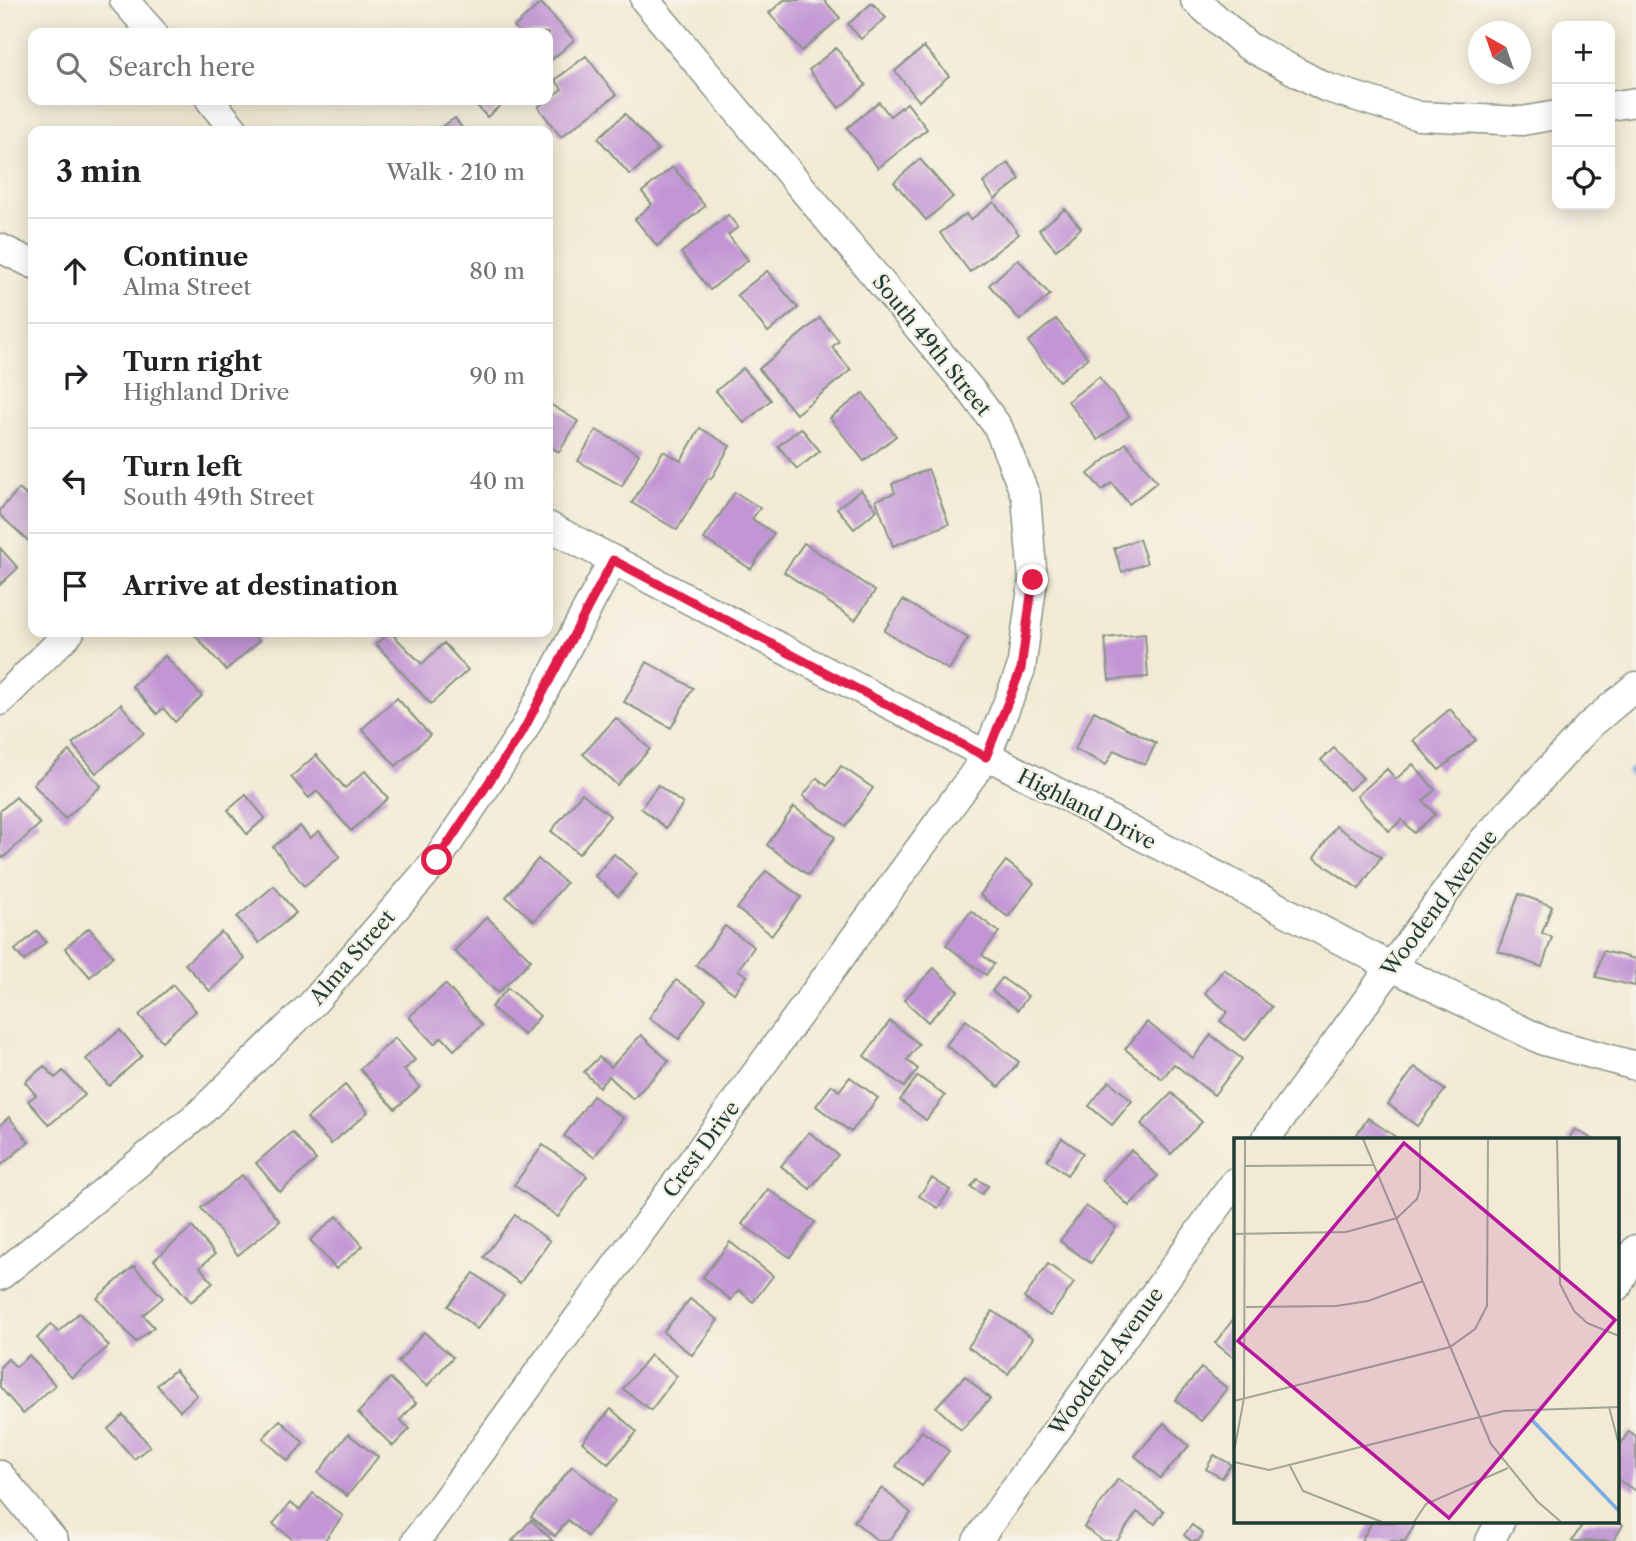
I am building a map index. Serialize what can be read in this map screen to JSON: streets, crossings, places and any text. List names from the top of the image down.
{
  "streets": {
    "street": [
      "South 49th Street",
      "Highland Drive",
      "Woodend Avenue",
      "Alma Street",
      "Crest Drive"
    ]
  },
  "crossings": [
    ["South 49th Street", "Highland Drive"],
    ["South 49th Street", "Crest Drive"],
    ["Highland Drive", "Woodend Avenue"],
    ["Highland Drive", "Alma Street"],
    ["Highland Drive", "Crest Drive"]
  ],
  "north": "top left",
  "page": {
    "map_buttons": ["+", "−"],
    "search": "Search here",
    "heading": ["3 min", "Walk · 210 m"],
    "list": [
      ["Continue", "Alma Street", "80 m"],
      ["Turn right", "Highland Drive", "90 m"],
      ["Turn left", "South 49th Street", "40 m"],
      "Arrive at destination"
    ]
  }
}
